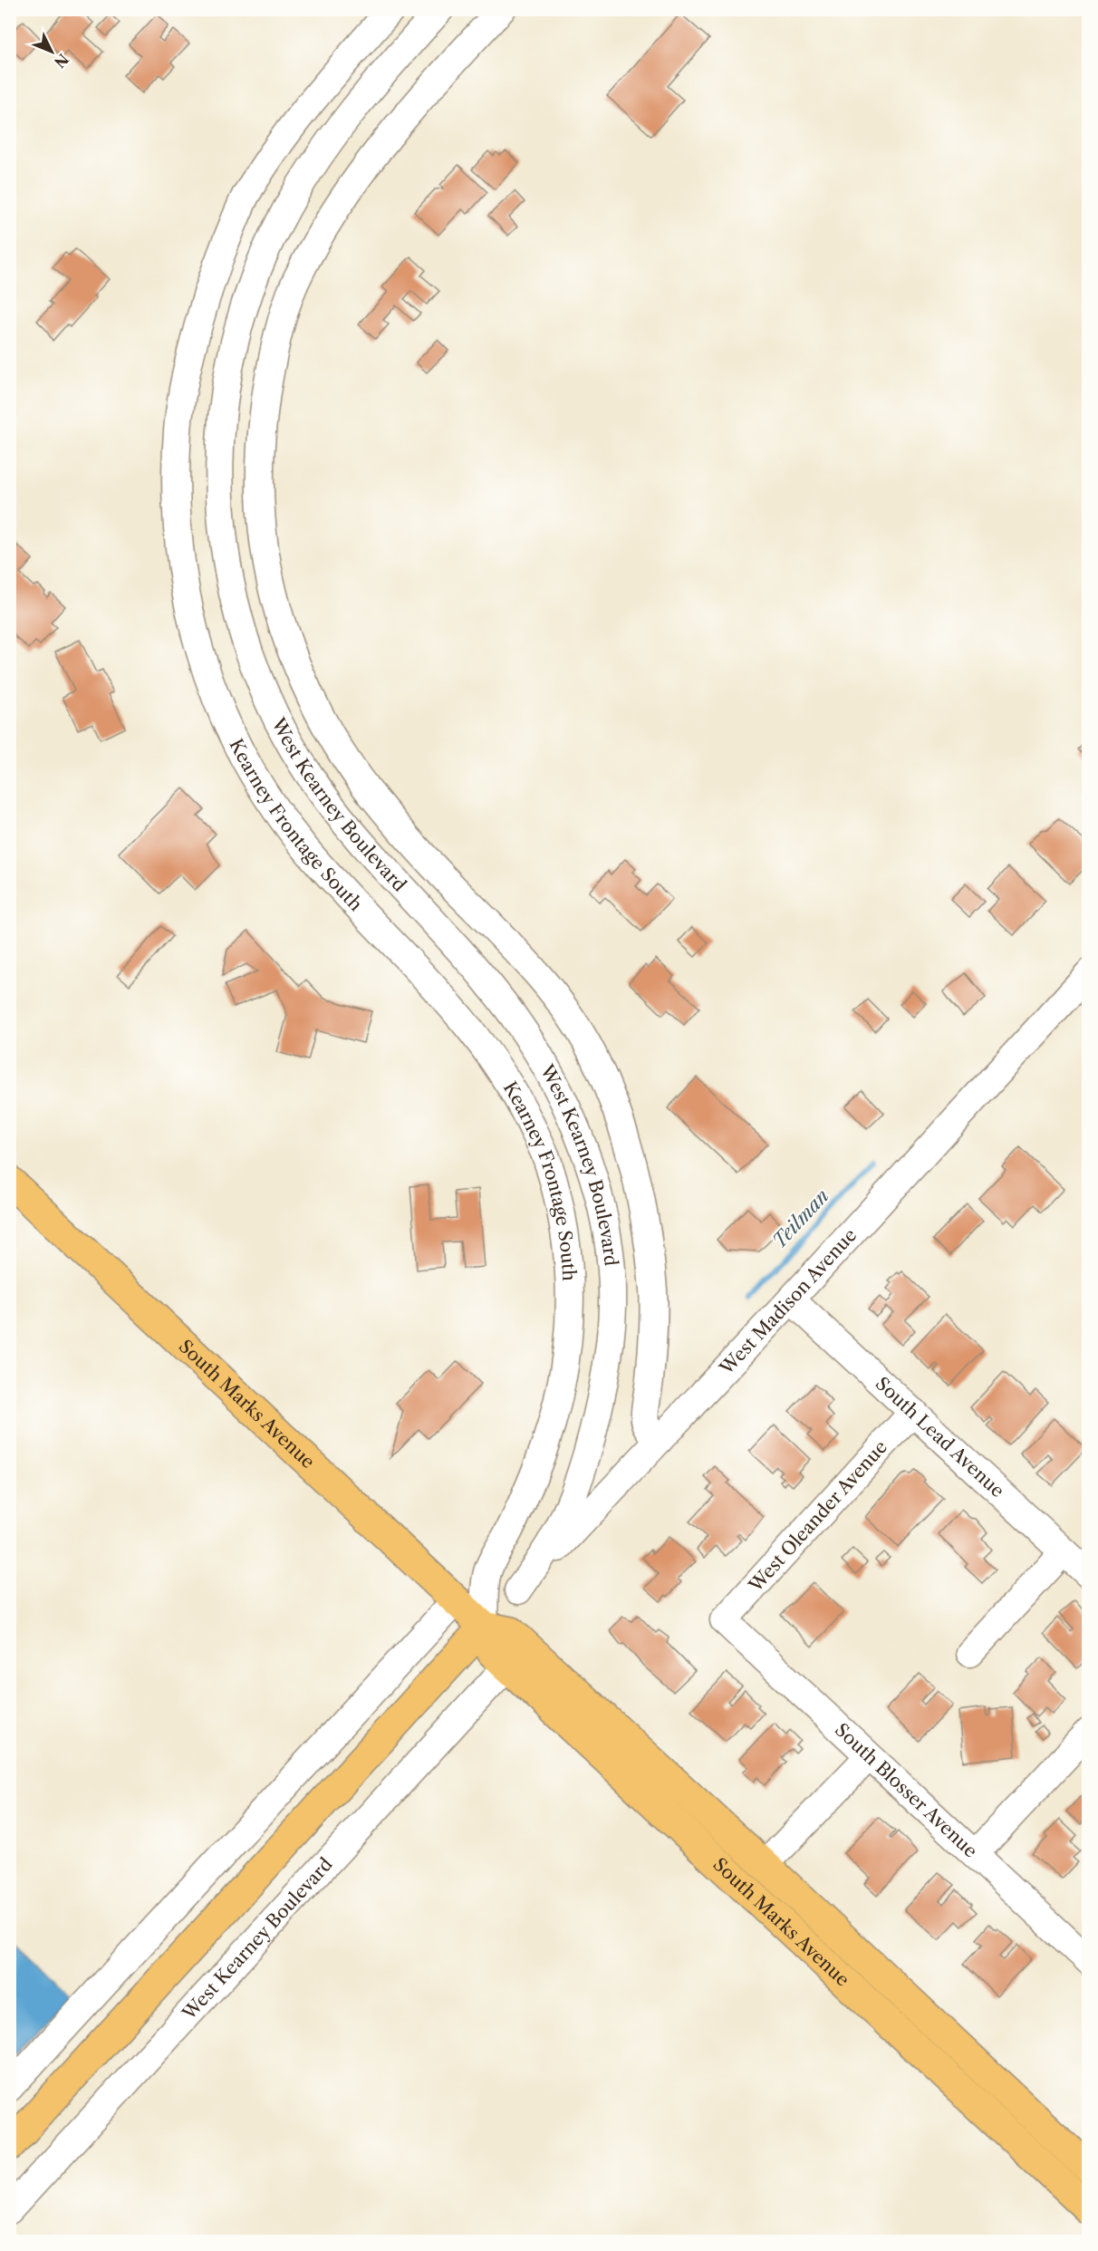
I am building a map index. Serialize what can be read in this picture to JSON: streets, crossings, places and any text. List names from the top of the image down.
{
  "streets": {
    "main road": ["South Marks Avenue"],
    "street": [
      "West Kearney Boulevard",
      "Kearney Frontage South",
      "West Madison Avenue",
      "South Lead Avenue",
      "West Oleander Avenue",
      "South Blosser Avenue"
    ]
  },
  "crossings": [
    ["West Kearney Boulevard", "West Madison Avenue"],
    ["West Kearney Boulevard", "South Marks Avenue"],
    ["Kearney Frontage South", "West Madison Avenue"],
    ["Kearney Frontage South", "South Marks Avenue"],
    ["West Madison Avenue", "South Marks Avenue"],
    ["West Madison Avenue", "South Lead Avenue"],
    ["South Lead Avenue", "West Oleander Avenue"],
    ["West Oleander Avenue", "South Blosser Avenue"]
  ],
  "water": ["Teilman"],
  "north": "bottom right"
}
